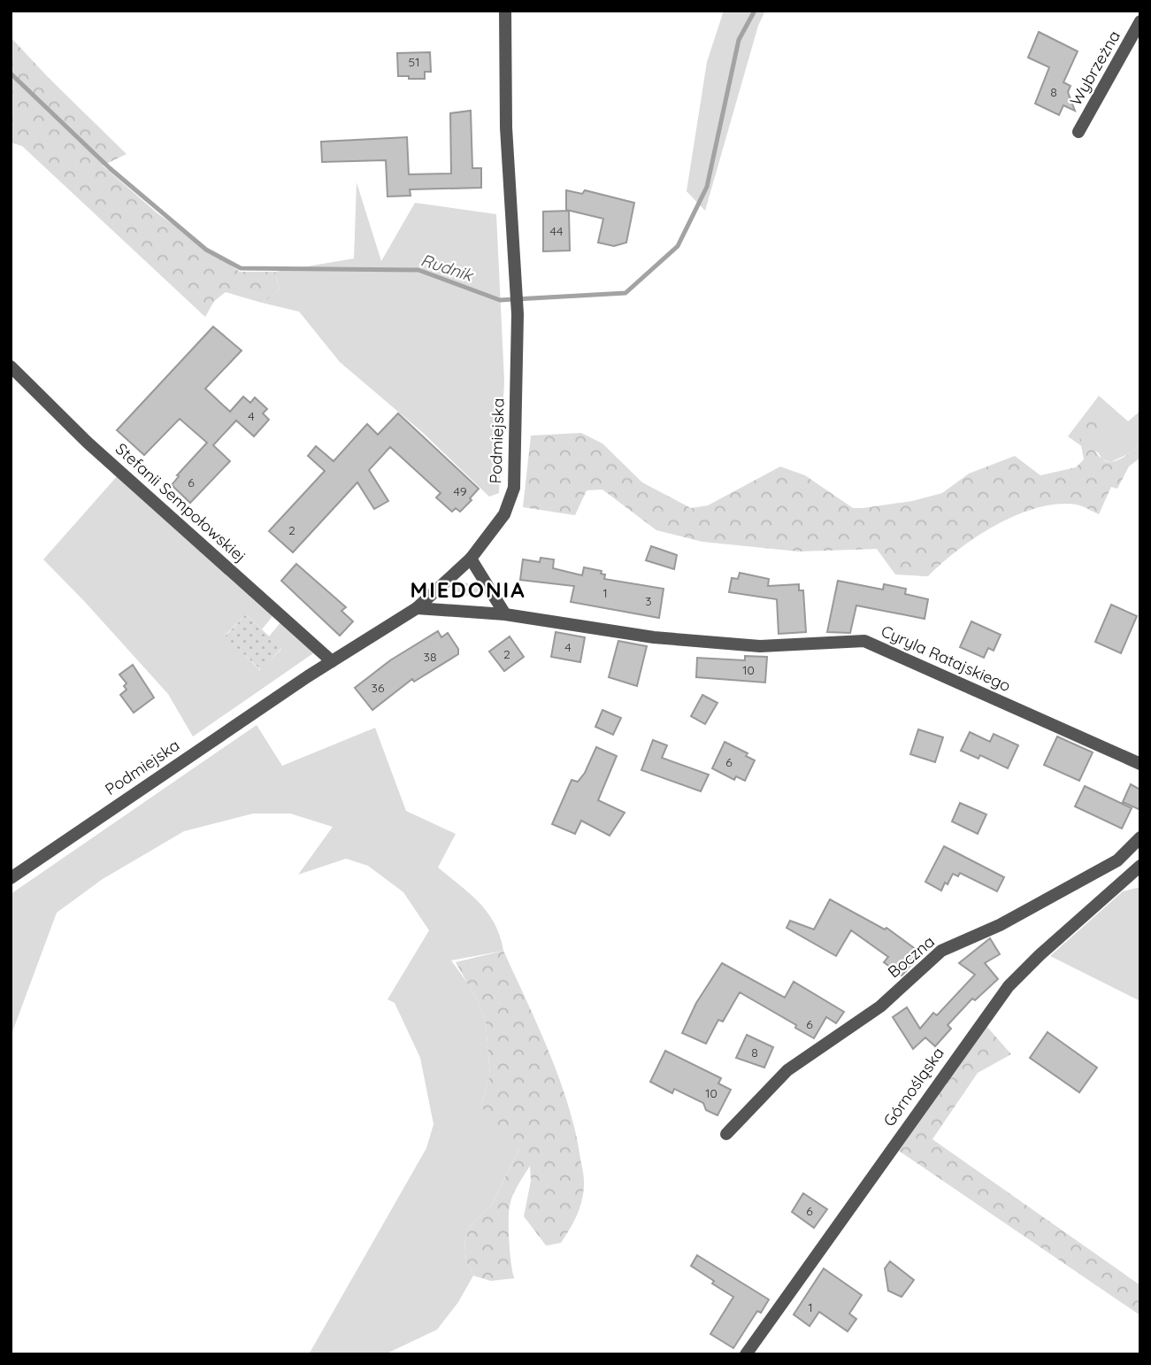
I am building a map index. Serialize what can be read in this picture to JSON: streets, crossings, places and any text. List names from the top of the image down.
{
  "streets": {
    "street": [
      "Wybrzeżna",
      "Podmiejska",
      "Stefanii Sempołowskiej",
      "Cyryla Ratajskiego",
      "Boczna",
      "Górnośląska"
    ]
  },
  "crossings": [
    ["Podmiejska", "Stefanii Sempołowskiej"],
    ["Podmiejska", "Cyryla Ratajskiego"]
  ],
  "districts": ["MIEDONIA"],
  "water": ["Rudnik"],
  "house_numbers": [
    "51",
    "8",
    "44",
    "4",
    "6",
    "49",
    "2",
    "1",
    "3",
    "4",
    "2",
    "38",
    "10",
    "36",
    "6",
    "6",
    "8",
    "10",
    "6",
    "1"
  ]
}
